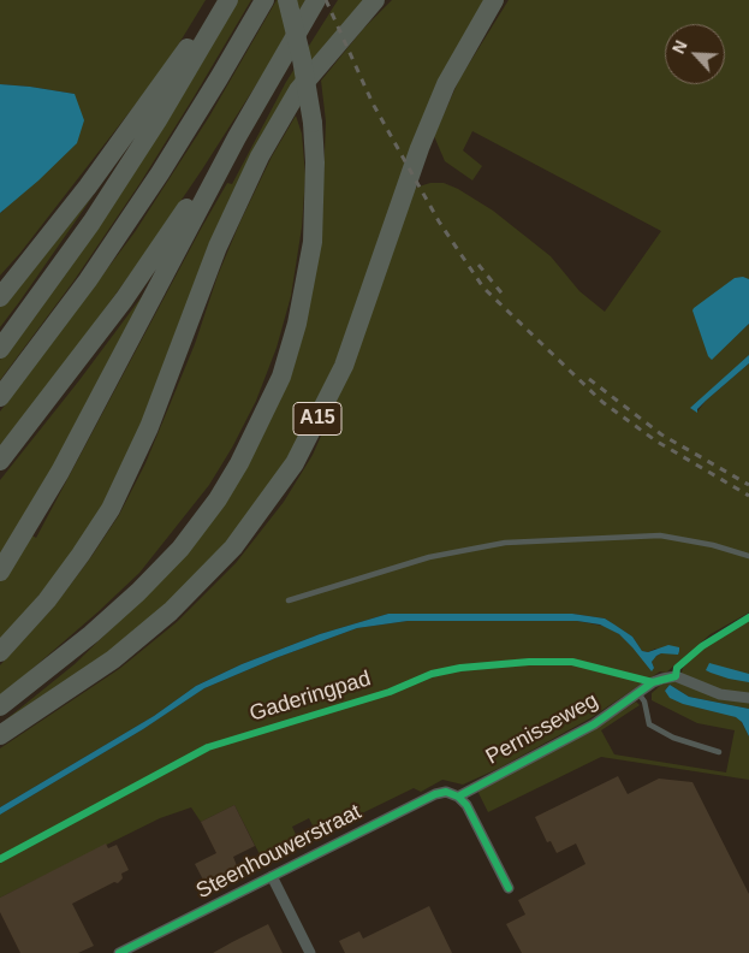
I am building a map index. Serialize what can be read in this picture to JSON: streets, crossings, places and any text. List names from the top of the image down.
{
  "streets": {
    "highway": ["A15"],
    "street": ["Pernisseweg", "Steenhouwerstraat"],
    "cycle path": ["Gaderingpad"]
  },
  "crossings": [
    ["Pernisseweg", "Steenhouwerstraat"]
  ],
  "north": "top left"
}
